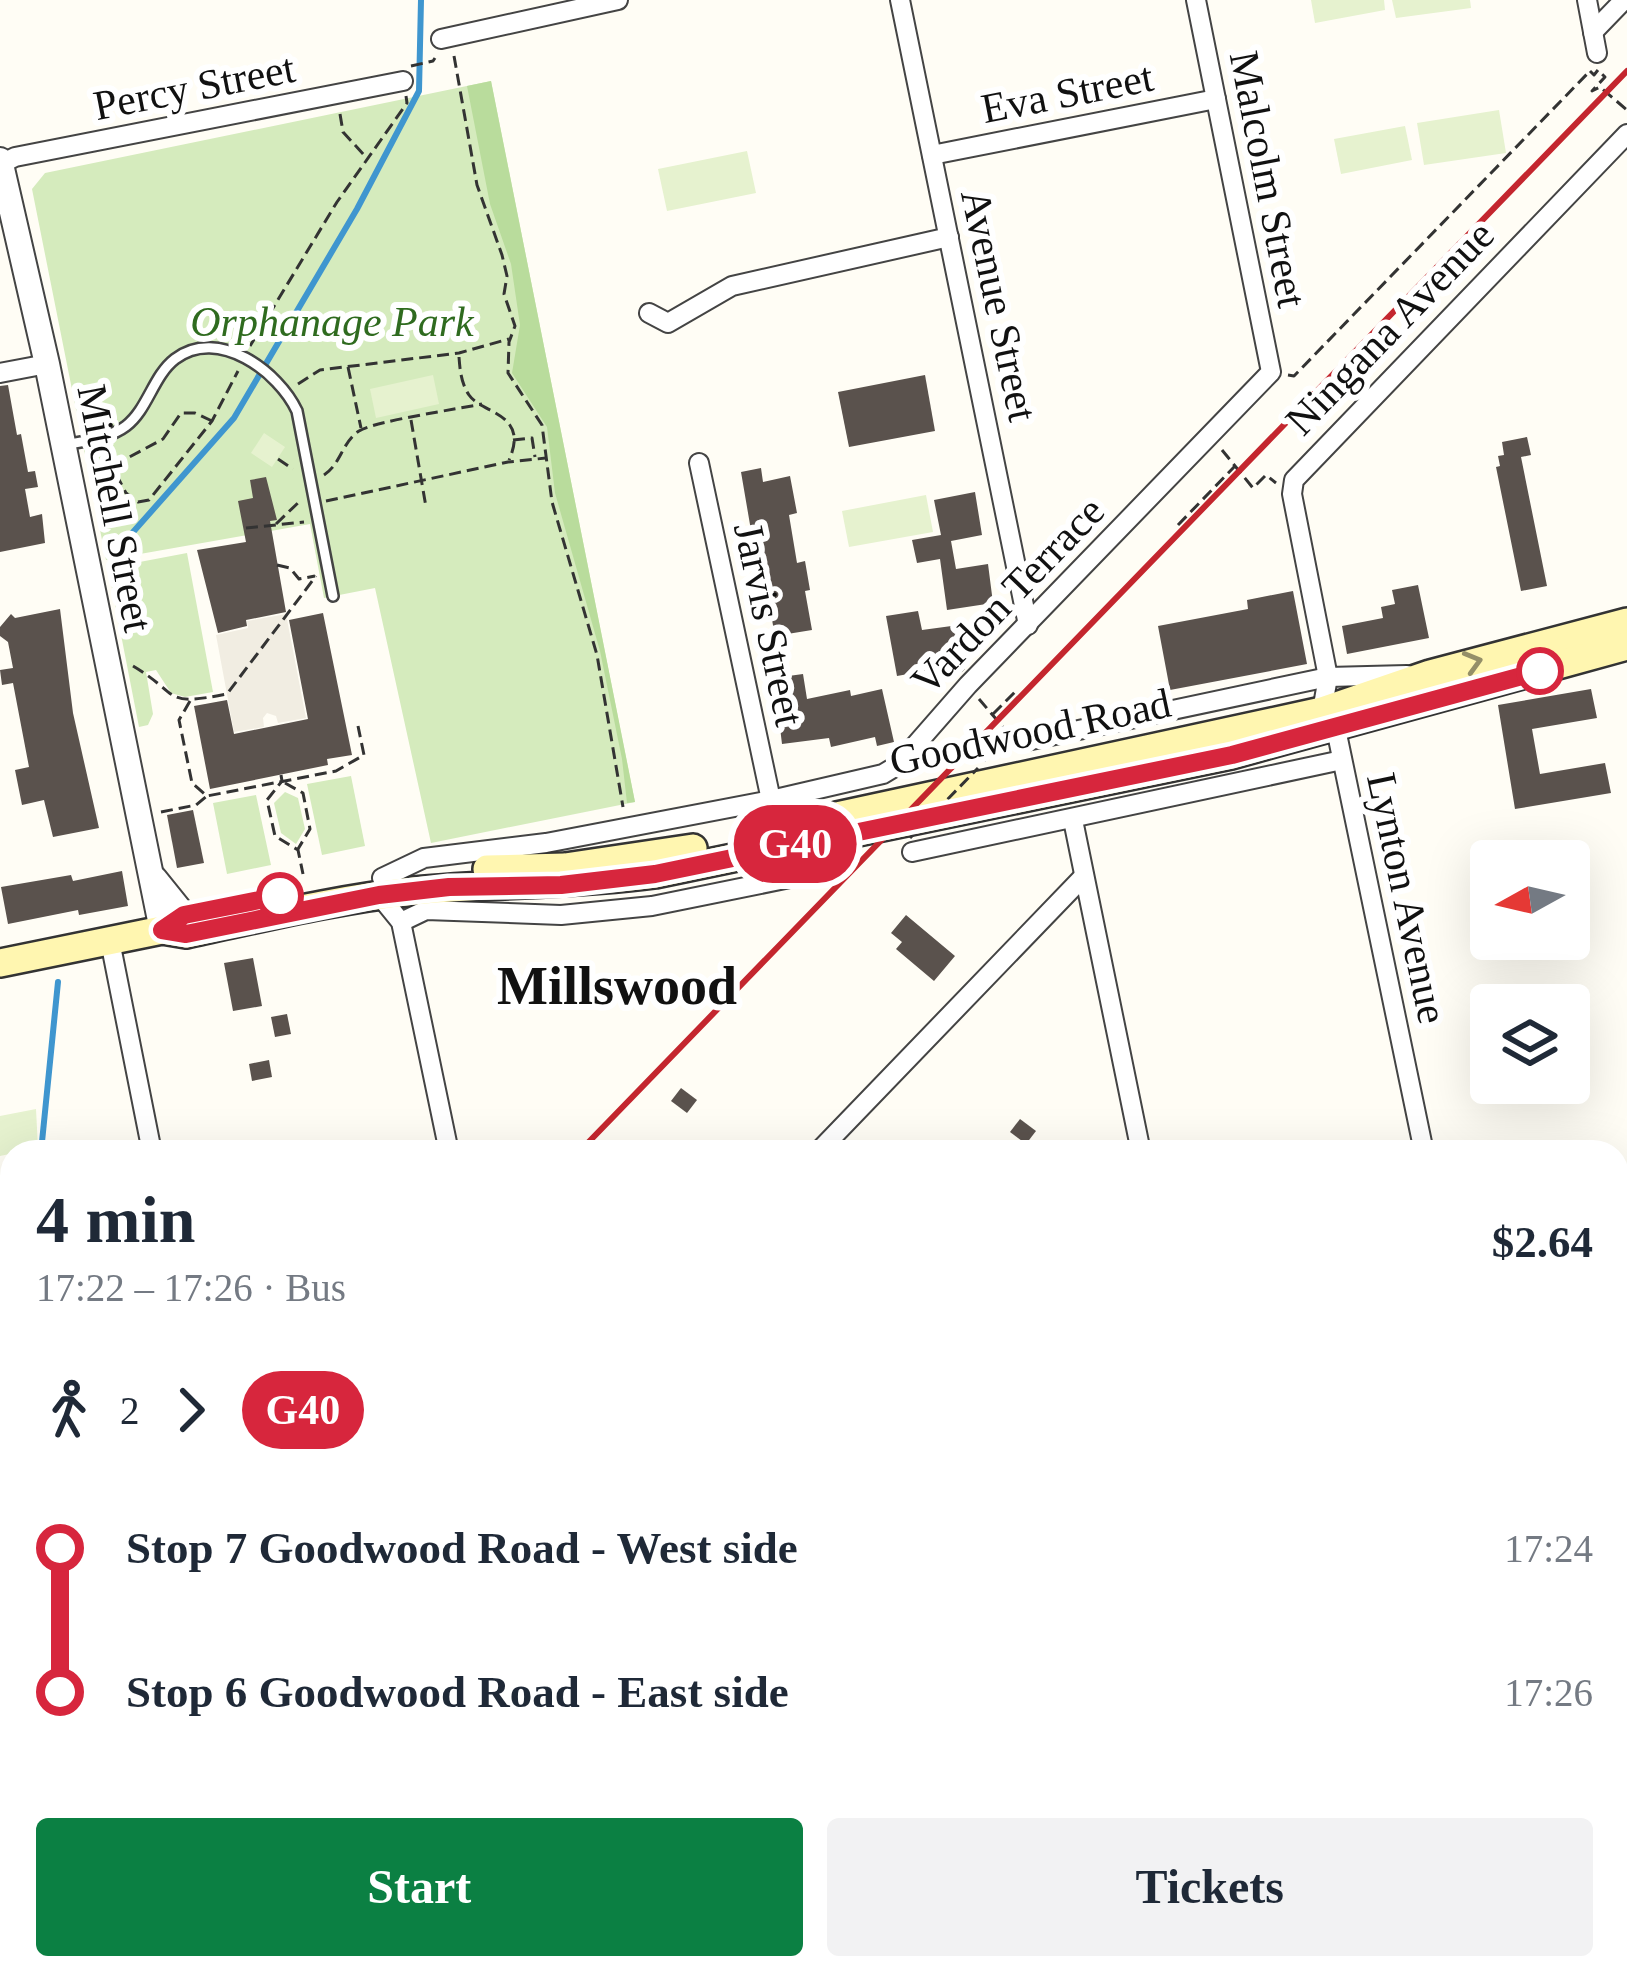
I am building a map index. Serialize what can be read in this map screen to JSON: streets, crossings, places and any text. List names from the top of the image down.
{
  "streets": {
    "main road": ["Goodwood Road"],
    "street": [
      "Percy Street",
      "Eva Street",
      "Malcolm Street",
      "Avenue Street",
      "Ningana Avenue",
      "Mitchell Street",
      "Vardon Terrace",
      "Jarvis Street",
      "Lynton Avenue"
    ]
  },
  "crossings": [
    ["Percy Street", "Mitchell Street"],
    ["Eva Street", "Malcolm Street"],
    ["Eva Street", "Avenue Street"],
    ["Malcolm Street", "Vardon Terrace"],
    ["Avenue Street", "Vardon Terrace"],
    ["Ningana Avenue", "Goodwood Road"],
    ["Ningana Avenue", "Lynton Avenue"],
    ["Mitchell Street", "Goodwood Road"],
    ["Vardon Terrace", "Jarvis Street"],
    ["Vardon Terrace", "Goodwood Road"],
    ["Goodwood Road", "Lynton Avenue"]
  ],
  "districts": ["Millswood"],
  "parks": ["Orphanage Park"],
  "lines": ["bus line G40"],
  "north": "left",
  "page": {
    "on_map": "G40",
    "heading": ["4 min", "17:22 – 17:26 · Bus", "$2.64"],
    "legs": ["2", "G40"],
    "list": [
      {
        "name": "Stop 7 Goodwood Road - West side",
        "value": "17:24"
      },
      {
        "name": "Stop 6 Goodwood Road - East side",
        "value": "17:26"
      }
    ],
    "buttons": ["Start", "Tickets"]
  }
}
